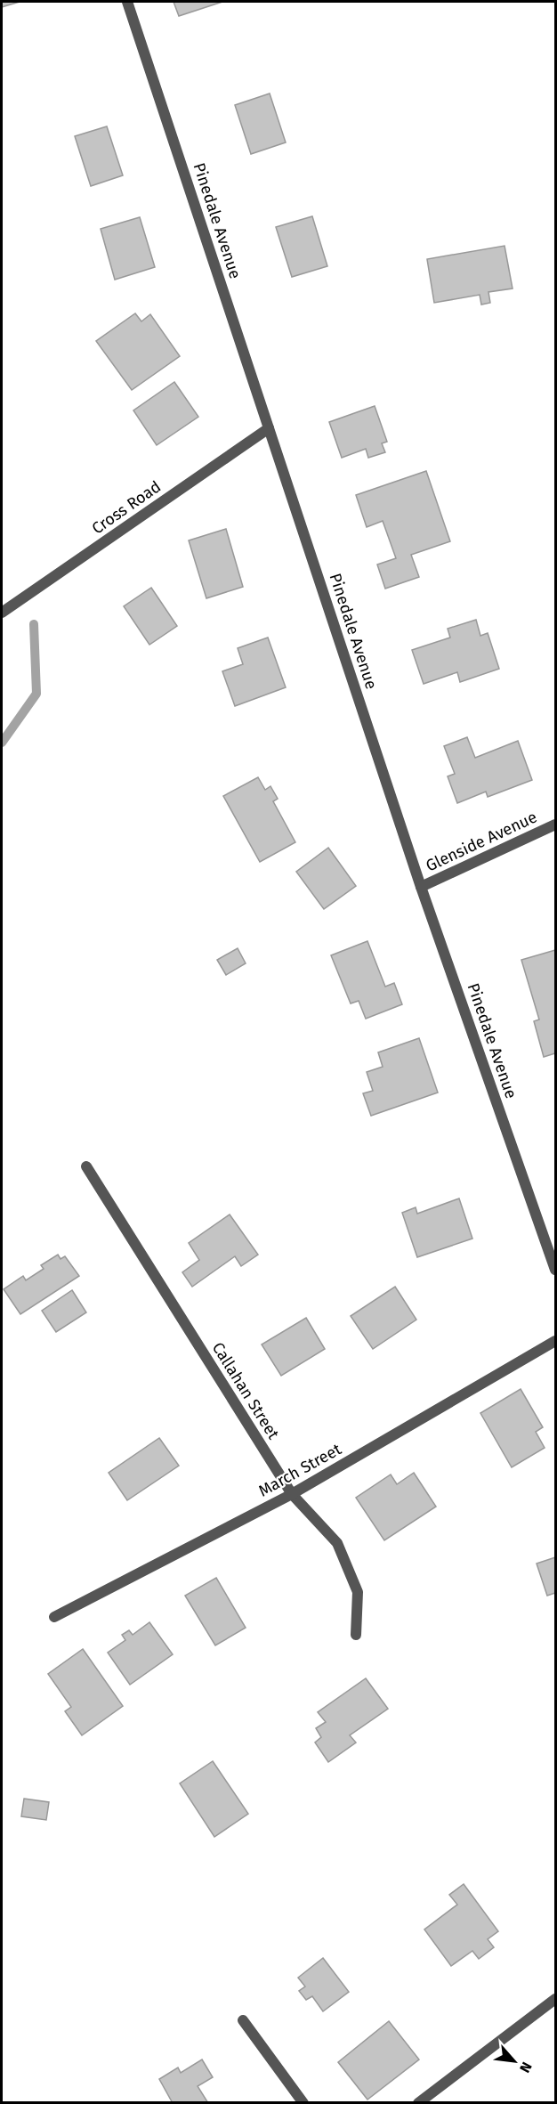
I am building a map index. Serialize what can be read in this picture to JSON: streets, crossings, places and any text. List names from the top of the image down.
{
  "streets": {
    "street": [
      "Pinedale Avenue",
      "Cross Road",
      "Glenside Avenue",
      "Callahan Street",
      "March Street"
    ]
  },
  "crossings": [
    ["Pinedale Avenue", "Cross Road"],
    ["Pinedale Avenue", "Glenside Avenue"],
    ["Callahan Street", "March Street"]
  ],
  "north": "bottom right"
}
